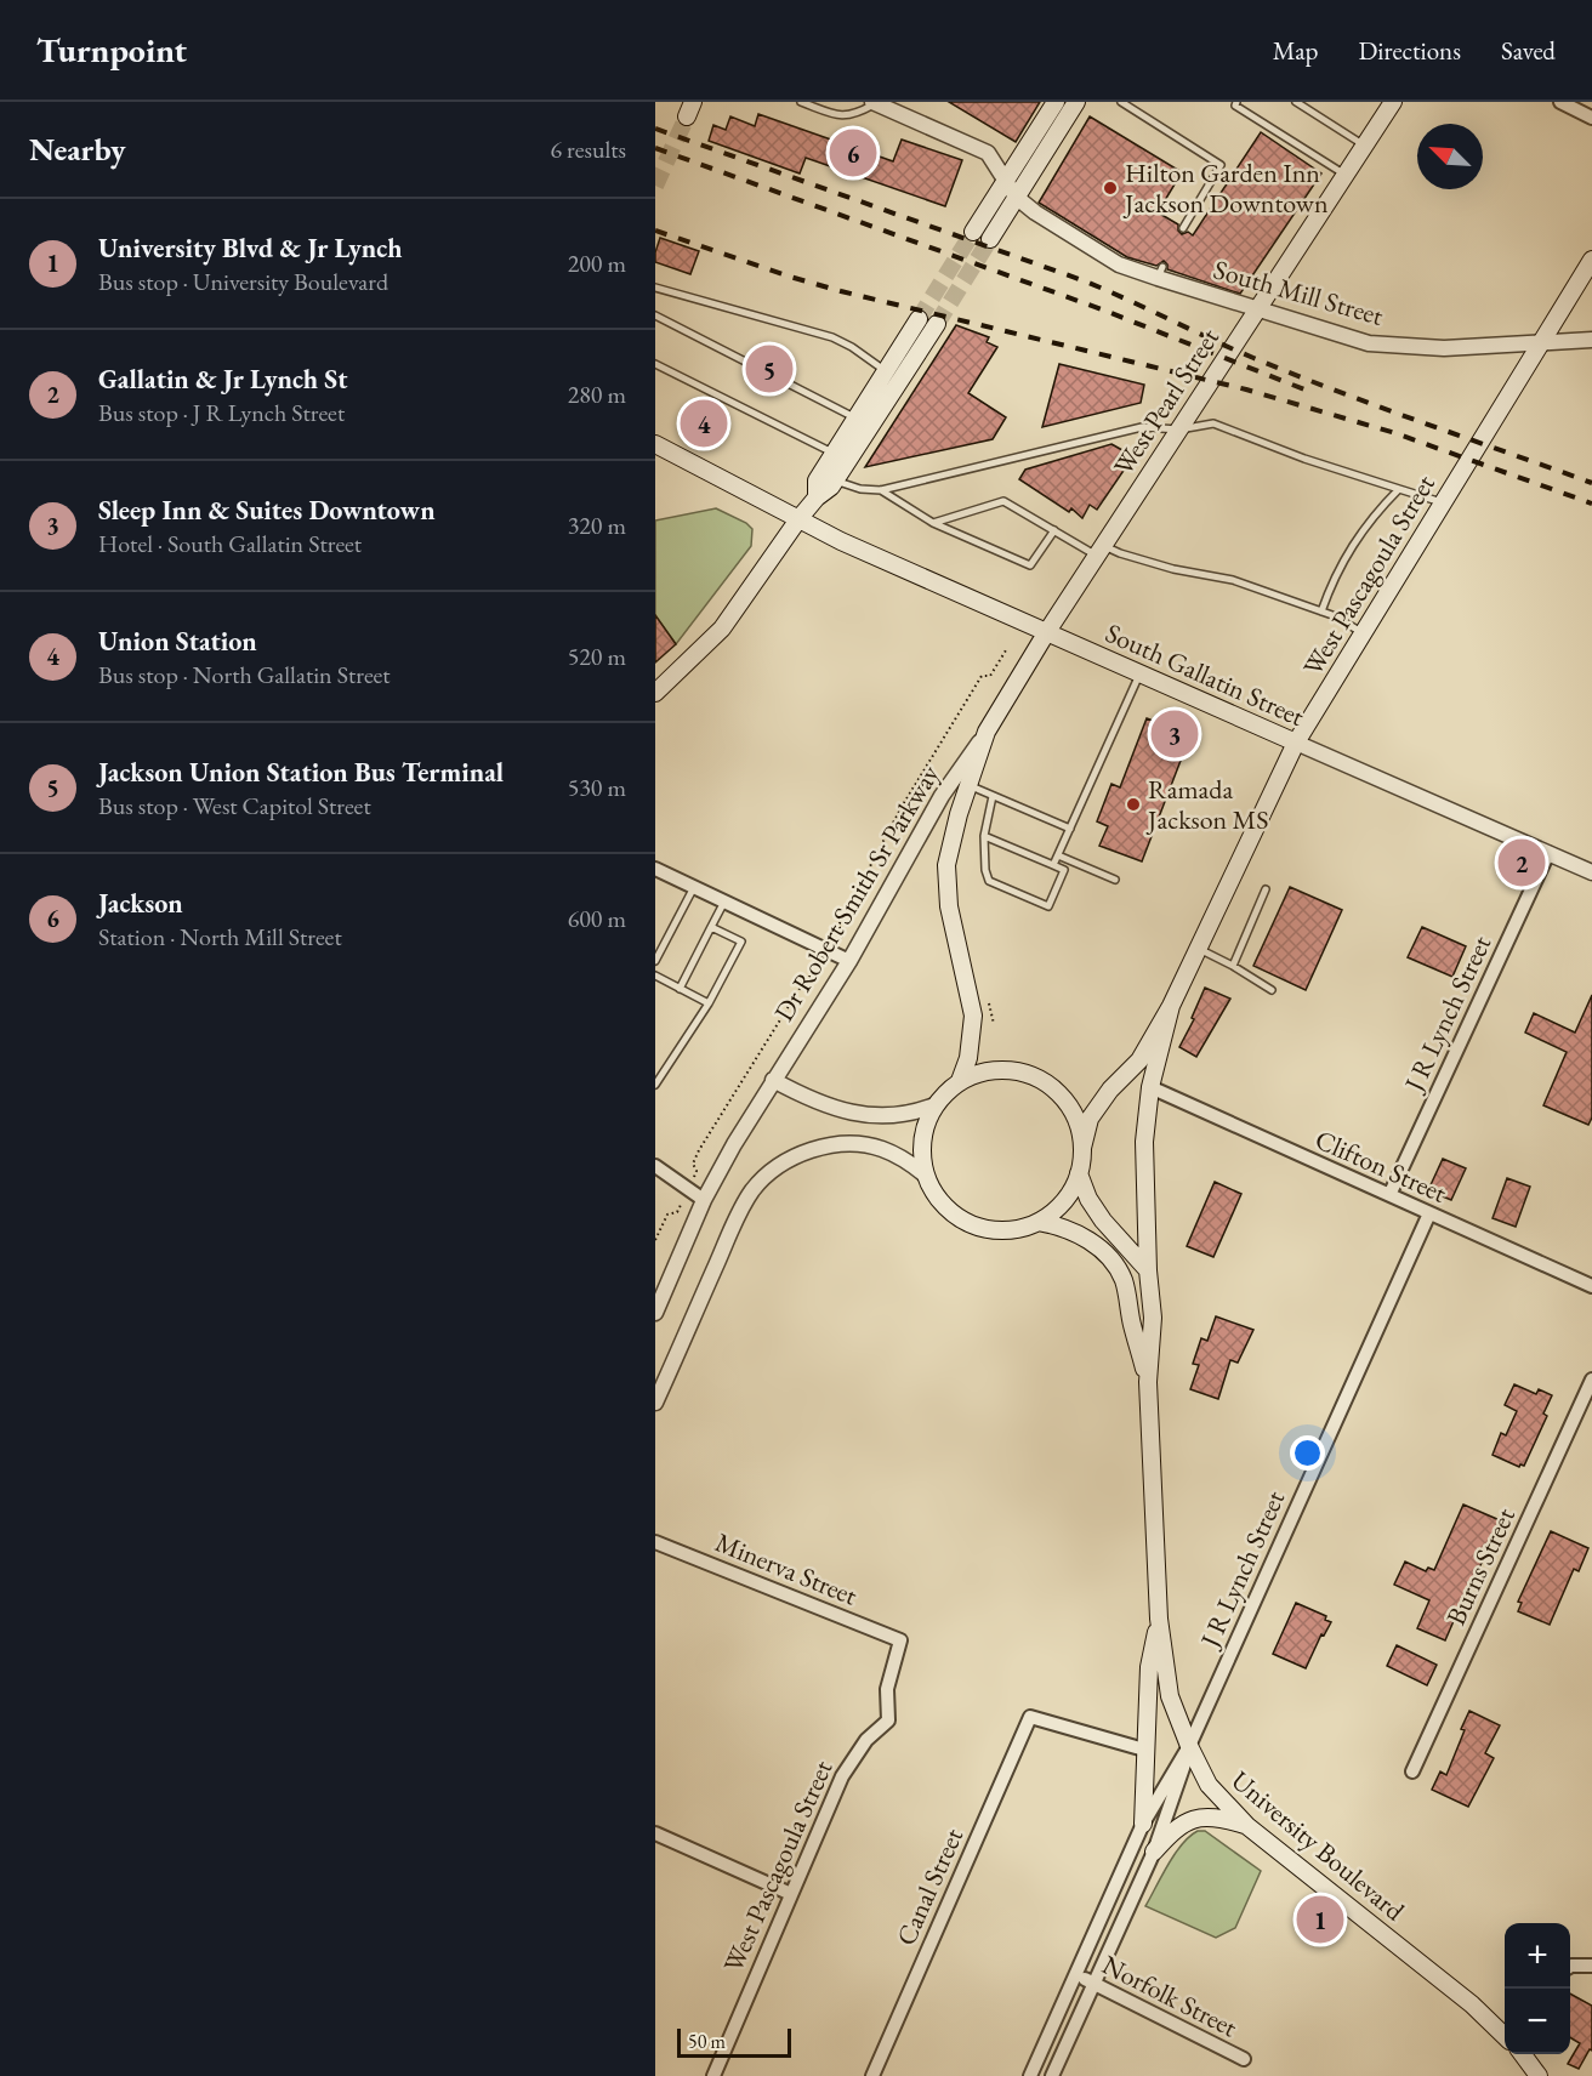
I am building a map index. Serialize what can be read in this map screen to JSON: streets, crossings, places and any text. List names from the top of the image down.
{
  "streets": {
    "main road": [
      "West Pearl Street",
      "West Pascagoula Street",
      "South Gallatin Street",
      "University Boulevard"
    ],
    "street": [
      "South Mill Street",
      "Dr Robert Smith Sr Parkway",
      "J R Lynch Street",
      "Clifton Street",
      "Burns Street",
      "Minerva Street",
      "Canal Street",
      "Norfolk Street"
    ]
  },
  "crossings": [
    ["South Mill Street", "West Pearl Street"],
    ["South Mill Street", "West Pascagoula Street"],
    ["West Pearl Street", "South Gallatin Street"],
    ["West Pearl Street", "Dr Robert Smith Sr Parkway"],
    ["West Pascagoula Street", "South Gallatin Street"],
    ["West Pascagoula Street", "Clifton Street"],
    ["West Pascagoula Street", "Minerva Street"],
    ["West Pascagoula Street", "University Boulevard"],
    ["South Gallatin Street", "J R Lynch Street"],
    ["J R Lynch Street", "Clifton Street"],
    ["J R Lynch Street", "University Boulevard"],
    ["J R Lynch Street", "Norfolk Street"]
  ],
  "places": ["Hilton Garden Inn Jackson Downtown", "Ramada Jackson MS"],
  "scale_bar": "50 m",
  "north": "top left",
  "page": {
    "header": "Turnpoint",
    "nav": ["Map", "Directions", "Saved"],
    "heading": ["Nearby", "6 results"],
    "pins": [
      "6",
      "5",
      "4",
      "3",
      "2",
      "1"
    ],
    "list": [
      {
        "mark": "1",
        "name": "University Blvd & Jr Lynch",
        "note": "Bus stop · University Boulevard",
        "value": "200 m"
      },
      {
        "mark": "2",
        "name": "Gallatin & Jr Lynch St",
        "note": "Bus stop · J R Lynch Street",
        "value": "280 m"
      },
      {
        "mark": "3",
        "name": "Sleep Inn & Suites Downtown",
        "note": "Hotel · South Gallatin Street",
        "value": "320 m"
      },
      {
        "mark": "4",
        "name": "Union Station",
        "note": "Bus stop · North Gallatin Street",
        "value": "520 m"
      },
      {
        "mark": "5",
        "name": "Jackson Union Station Bus Terminal",
        "note": "Bus stop · West Capitol Street",
        "value": "530 m"
      },
      {
        "mark": "6",
        "name": "Jackson",
        "note": "Station · North Mill Street",
        "value": "600 m"
      }
    ],
    "map_buttons": ["+", "−"],
    "scale": "50 m"
  }
}
